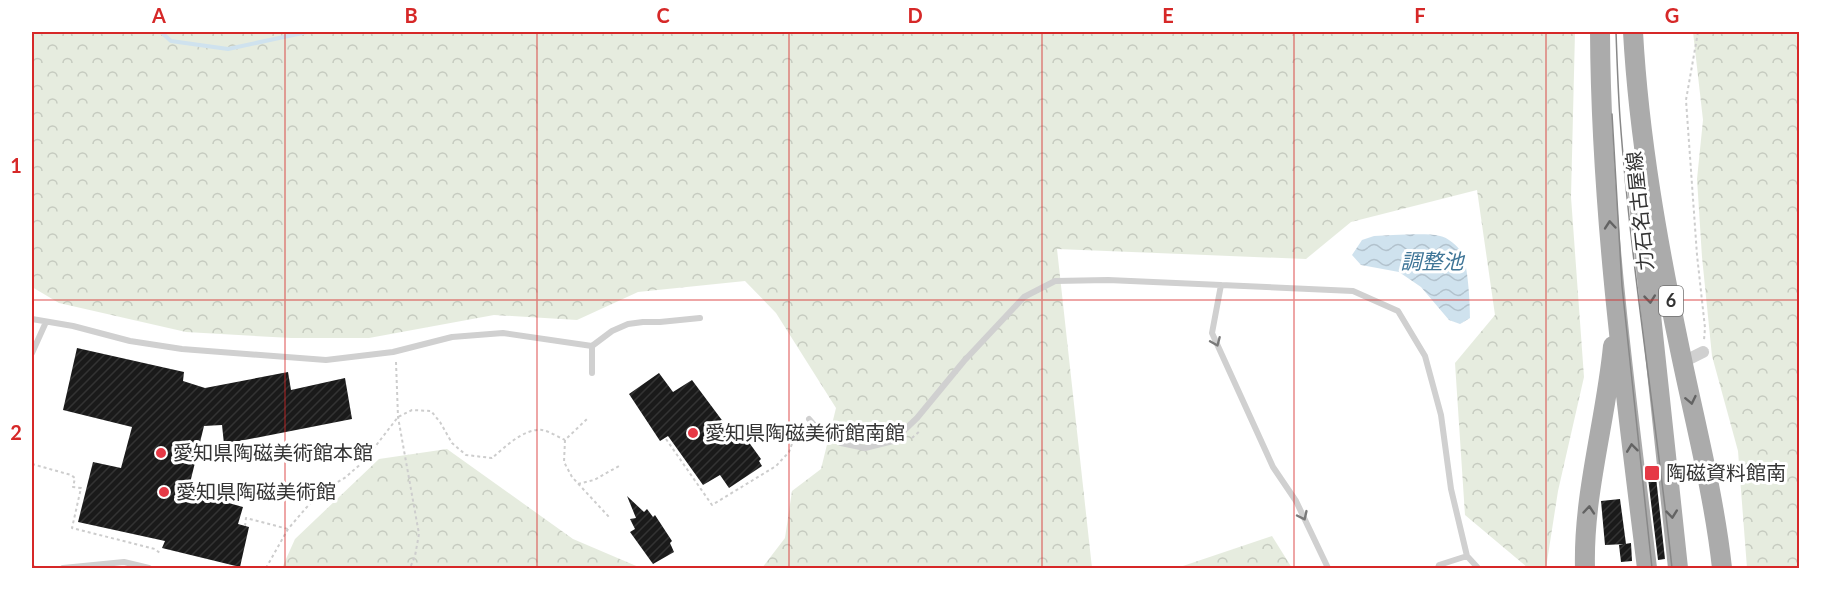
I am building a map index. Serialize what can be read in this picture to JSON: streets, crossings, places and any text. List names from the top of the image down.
{
  "streets": {
    "main road": ["力石名古屋線", "6"]
  },
  "water": ["調整池"],
  "places": {
    "other": ["愛知県陶磁美術館南館", "愛知県陶磁美術館本館", "愛知県陶磁美術館"],
    "transit": ["陶磁資料館南"]
  },
  "grid": {
    "columns": [
      "A",
      "B",
      "C",
      "D",
      "E",
      "F",
      "G"
    ],
    "rows": ["1", "2"]
  }
}
